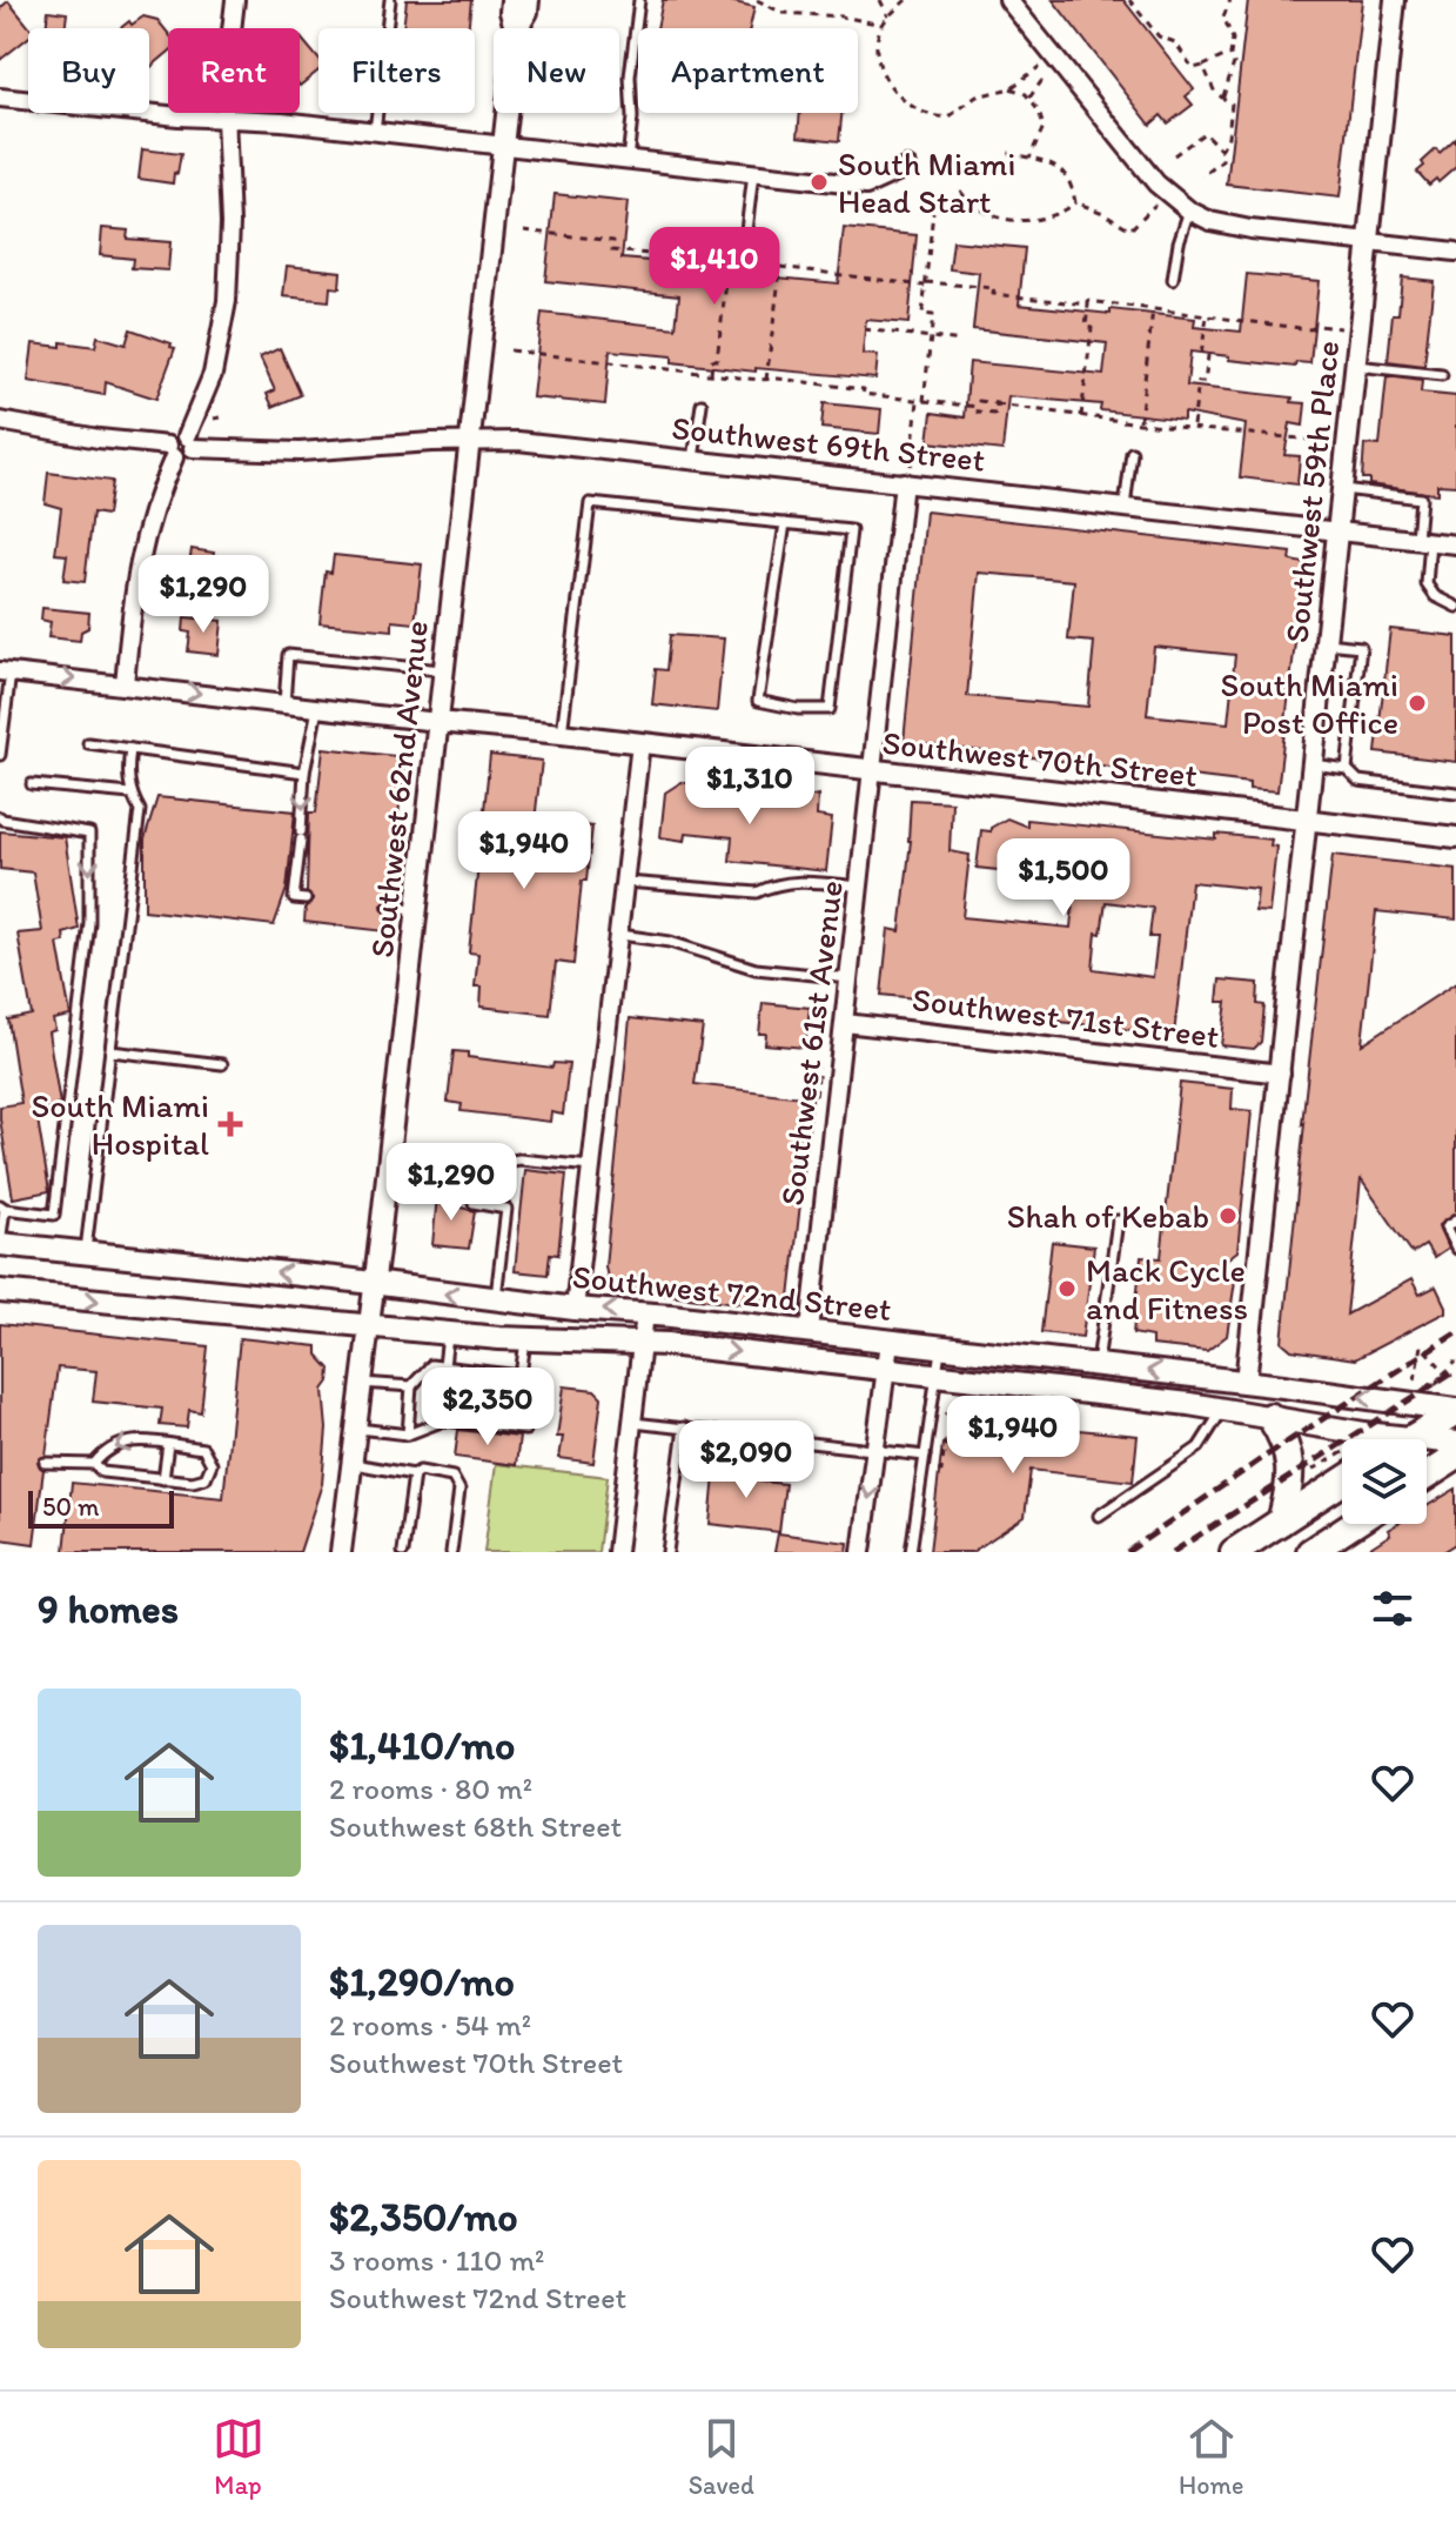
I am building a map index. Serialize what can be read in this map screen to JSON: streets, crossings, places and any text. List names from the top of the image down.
{
  "streets": {
    "main road": ["Southwest 72nd Street"],
    "street": [
      "Southwest 69th Street",
      "Southwest 59th Place",
      "Southwest 70th Street",
      "Southwest 62nd Avenue",
      "Southwest 71st Street",
      "Southwest 61st Avenue"
    ]
  },
  "crossings": [
    ["Southwest 69th Street", "Southwest 59th Place"],
    ["Southwest 69th Street", "Southwest 62nd Avenue"],
    ["Southwest 69th Street", "Southwest 61st Avenue"],
    ["Southwest 59th Place", "Southwest 70th Street"],
    ["Southwest 59th Place", "Southwest 71st Street"],
    ["Southwest 59th Place", "Southwest 72nd Street"],
    ["Southwest 70th Street", "Southwest 62nd Avenue"],
    ["Southwest 70th Street", "Southwest 61st Avenue"],
    ["Southwest 62nd Avenue", "Southwest 72nd Street"],
    ["Southwest 71st Street", "Southwest 61st Avenue"],
    ["Southwest 61st Avenue", "Southwest 72nd Street"]
  ],
  "places": {
    "other": [
      "South Miami Head Start",
      "South Miami Post Office",
      "Shah of Kebab",
      "Mack Cycle and Fitness"
    ],
    "health": ["South Miami Hospital"]
  },
  "scale_bar": "50 m",
  "page": {
    "chip": [
      "Buy",
      "Rent",
      "Filters",
      "New",
      "Apartment"
    ],
    "price": [
      "$1,410",
      "$1,290",
      "$1,310",
      "$1,940",
      "$1,500",
      "$1,290",
      "$2,350",
      "$1,940",
      "$2,090"
    ],
    "scale": "50 m",
    "heading": "9 homes",
    "list": [
      {
        "name": "$1,410/mo",
        "note": "2 rooms · 80 m² · Southwest 68th Street"
      },
      {
        "name": "$1,290/mo",
        "note": "2 rooms · 54 m² · Southwest 70th Street"
      },
      {
        "name": "$2,350/mo",
        "note": "3 rooms · 110 m² · Southwest 72nd Street"
      }
    ],
    "tabs": ["Map", "Saved", "Home"]
  }
}
